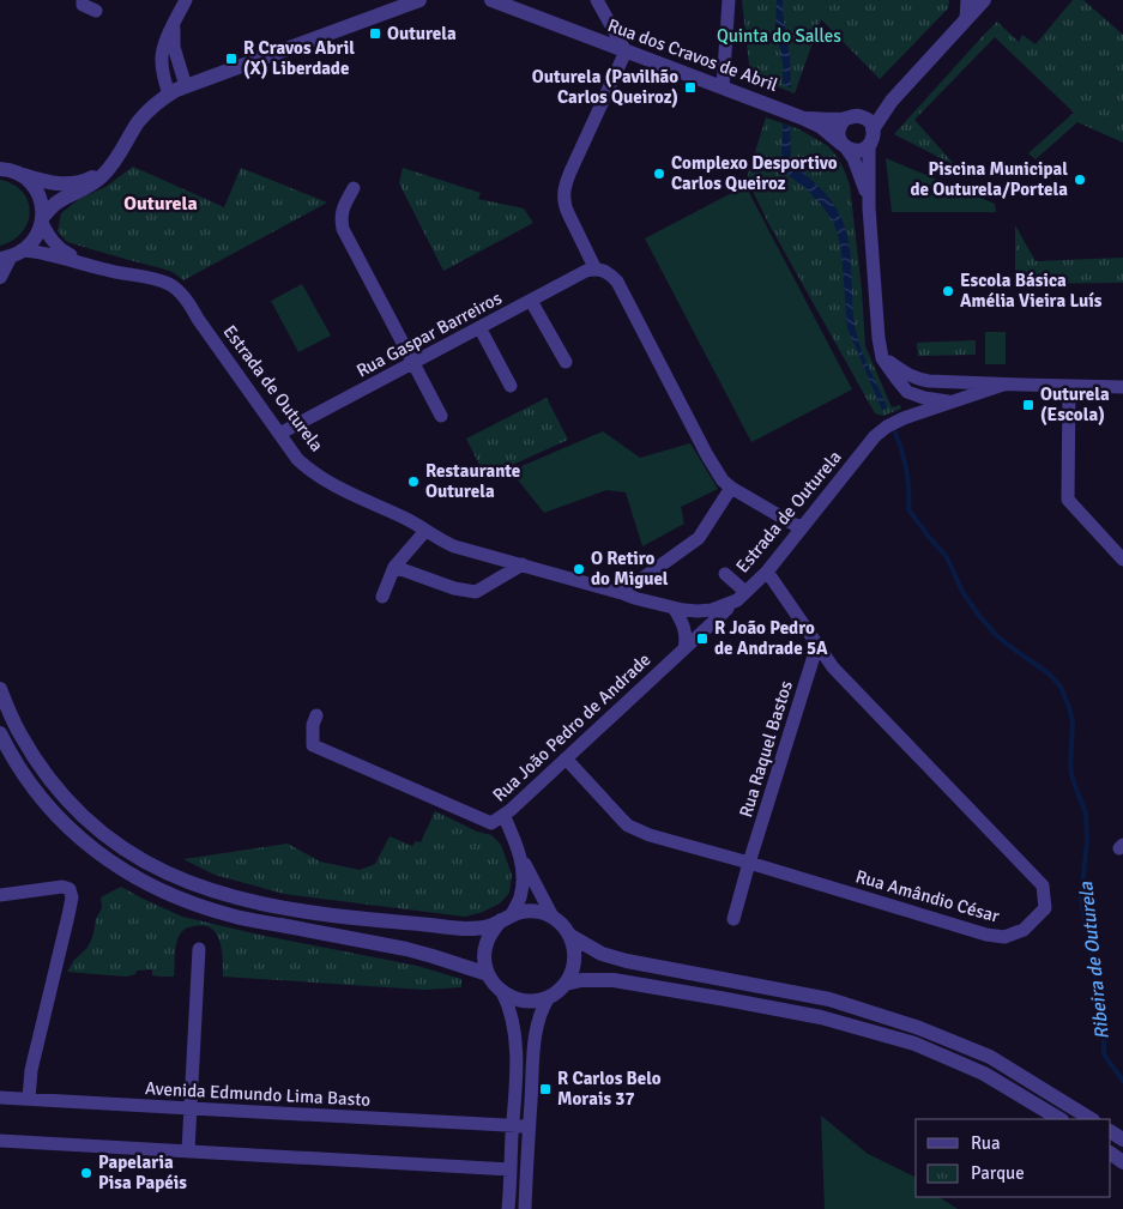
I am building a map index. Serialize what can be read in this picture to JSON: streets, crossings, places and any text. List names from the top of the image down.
{
  "streets": {
    "street": [
      "Rua dos Cravos de Abril",
      "Rua Gaspar Barreiros",
      "Estrada de Outurela",
      "Rua João Pedro de Andrade",
      "Rua Raquel Bastos",
      "Rua Amândio César",
      "Avenida Edmundo Lima Basto"
    ]
  },
  "crossings": [
    ["Rua Gaspar Barreiros", "Estrada de Outurela"],
    ["Estrada de Outurela", "Rua João Pedro de Andrade"],
    ["Estrada de Outurela", "Rua Amândio César"],
    ["Rua João Pedro de Andrade", "Rua Amândio César"],
    ["Rua Raquel Bastos", "Rua Amândio César"]
  ],
  "districts": ["Outurela"],
  "water": ["Ribeira de Outurela"],
  "parks": ["Quinta do Salles"],
  "places": {
    "transit": [
      "Outurela",
      "R Cravos Abril (X) Liberdade",
      "Outurela (Pavilhão Carlos Queiroz)",
      "Outurela (Escola)",
      "R João Pedro de Andrade 5A",
      "R Carlos Belo Morais 37"
    ],
    "other": [
      "Complexo Desportivo Carlos Queiroz",
      "Piscina Municipal de Outurela/Portela",
      "Escola Básica Amélia Vieira Luís",
      "Restaurante Outurela",
      "O Retiro do Miguel",
      "Papelaria Pisa Papéis"
    ]
  },
  "legend": ["Rua", "Parque"]
}
